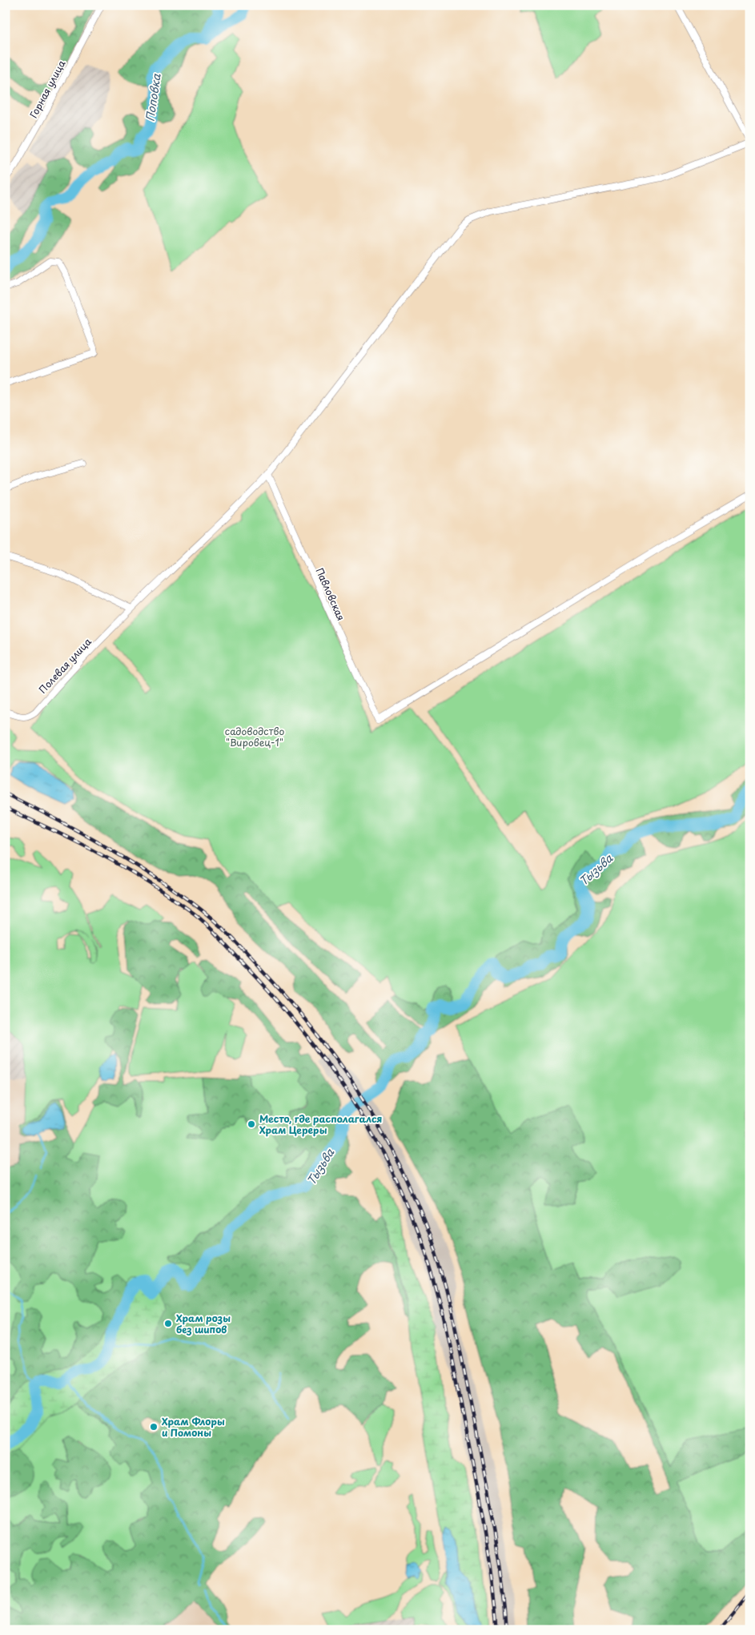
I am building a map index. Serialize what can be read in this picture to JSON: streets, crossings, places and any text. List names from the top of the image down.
{
  "streets": {
    "street": ["Горная улица", "Павловская", "Полевая улица"]
  },
  "crossings": [
    ["Павловская", "Полевая улица"]
  ],
  "water": ["Поповка", "Тызьва"],
  "parks": ["садоводство \"Вировец-1\""],
  "places": ["Место, где располагался Храм Цереры", "Храм розы без шипов", "Храм Флоры и Помоны"]
}
